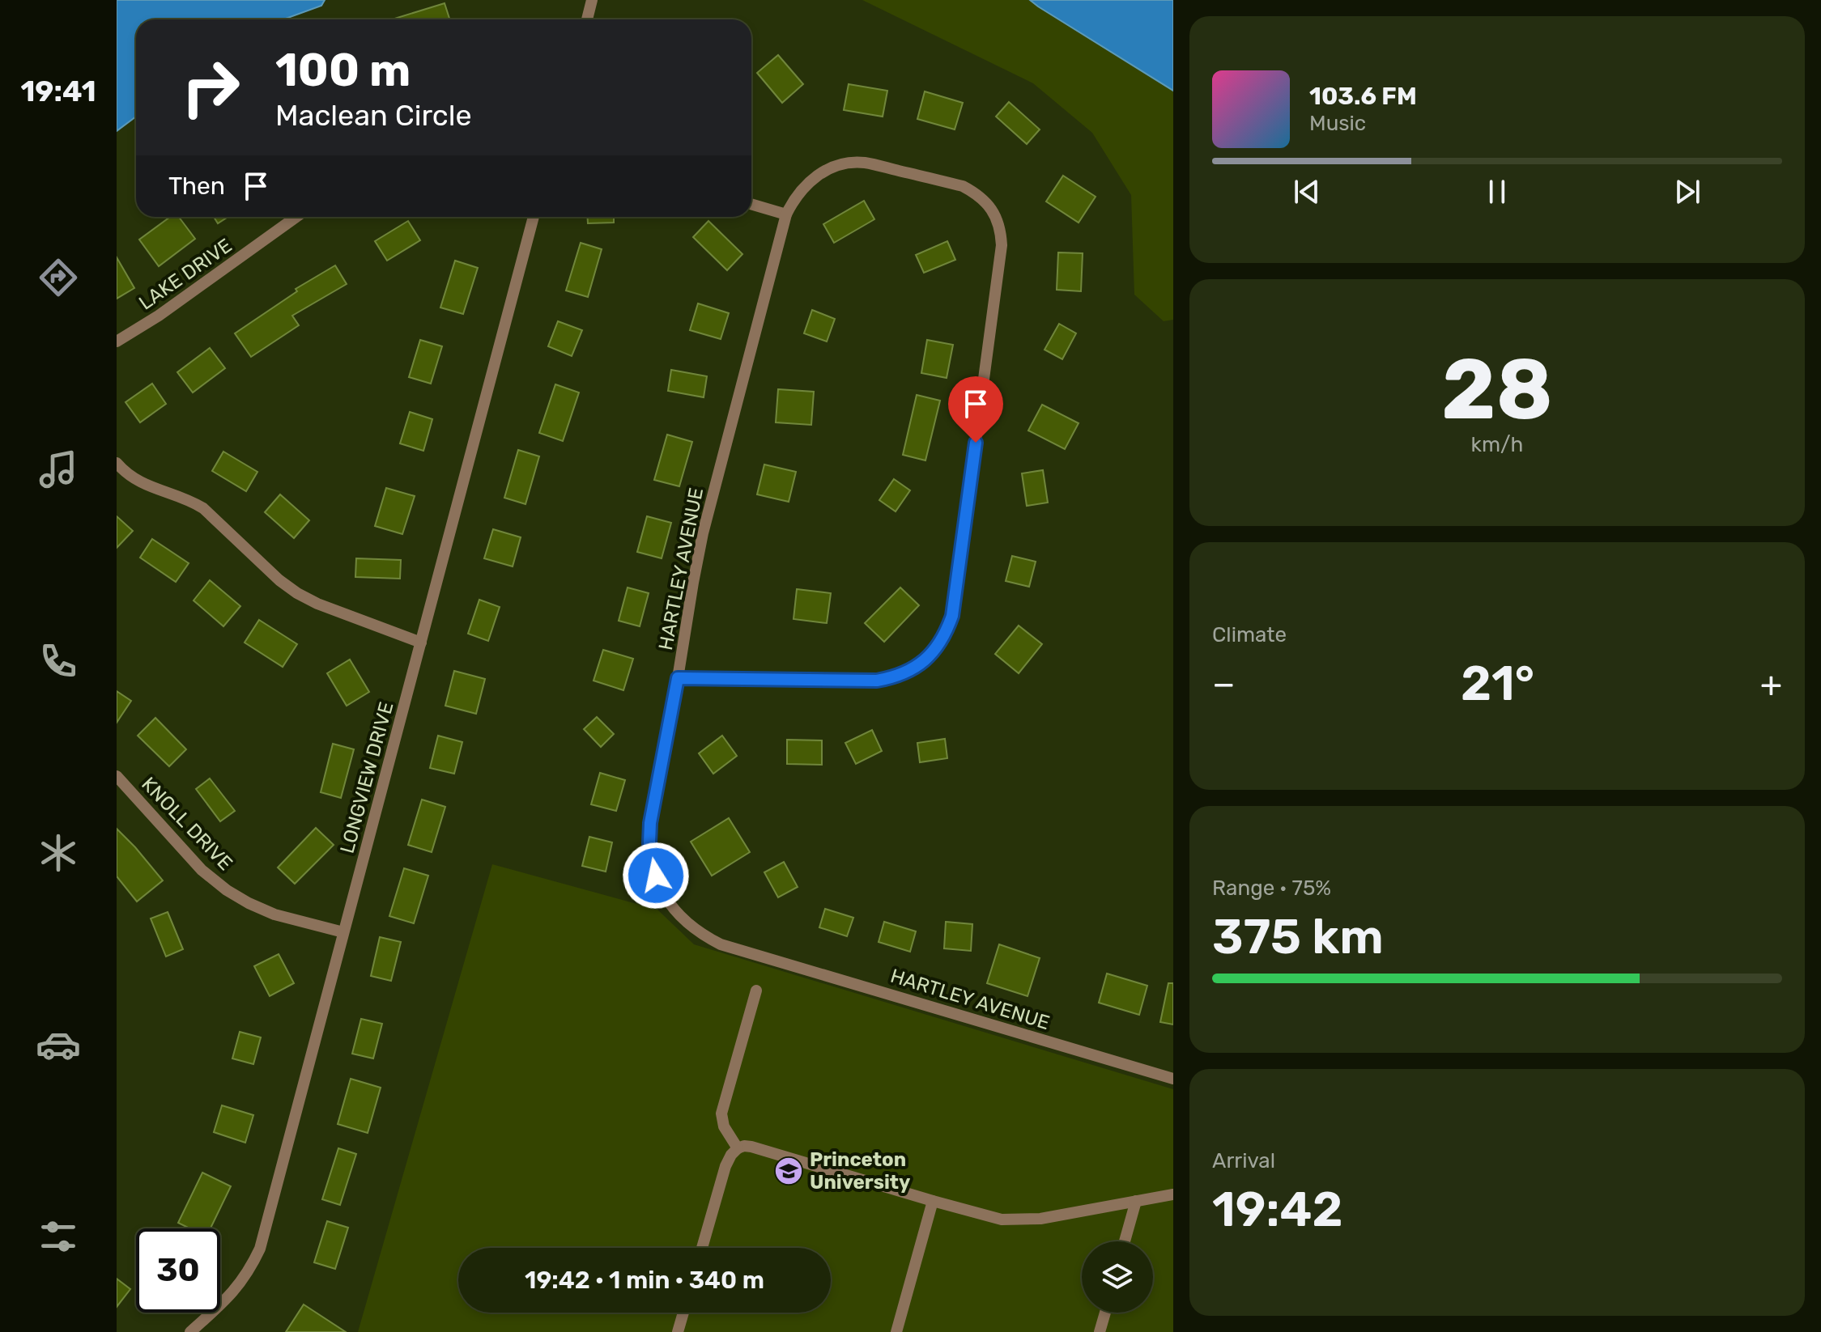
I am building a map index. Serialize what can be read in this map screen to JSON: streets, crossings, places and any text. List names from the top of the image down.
{
  "streets": {
    "street": [
      "LAKE DRIVE",
      "HARTLEY AVENUE",
      "LONGVIEW DRIVE",
      "KNOLL DRIVE"
    ]
  },
  "crossings": [
    ["LONGVIEW DRIVE", "KNOLL DRIVE"]
  ],
  "places": {
    "school or university": ["Princeton University"]
  },
  "page": {
    "tabs": "19:41",
    "turn": ["100 m", "Maclean Circle"],
    "song": ["103.6 FM", "Music"],
    "then": "Then",
    "tile": [
      ["28", "km/h"],
      "Climate",
      ["Range · 75%", "375 km"],
      ["Arrival", "19:42"]
    ],
    "heat": ["−", "21°", "+"],
    "limit": "30",
    "trip": "19:42 · 1 min · 340 m"
  }
}
